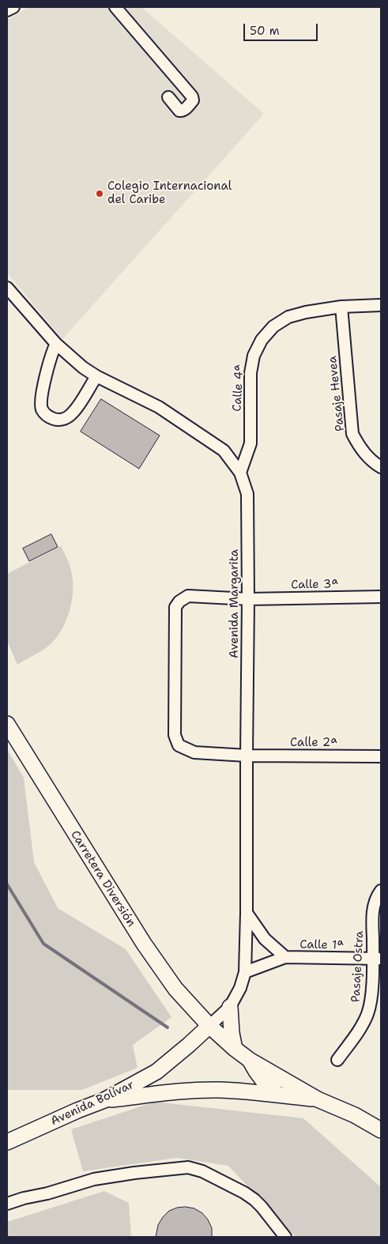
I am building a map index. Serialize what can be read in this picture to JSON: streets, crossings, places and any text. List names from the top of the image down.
{
  "streets": {
    "main road": ["Carretera Diversión", "Avenida Bolívar"],
    "street": [
      "Calle 4ª",
      "Pasaje Hevea",
      "Calle 3ª",
      "Avenida Margarita",
      "Calle 2ª",
      "Calle 1ª",
      "Pasaje Ostra"
    ]
  },
  "crossings": [
    ["Calle 4ª", "Pasaje Hevea"],
    ["Calle 4ª", "Avenida Margarita"],
    ["Calle 3ª", "Avenida Margarita"],
    ["Calle 3ª", "Calle 2ª"],
    ["Avenida Margarita", "Calle 2ª"],
    ["Avenida Margarita", "Carretera Diversión"],
    ["Avenida Margarita", "Avenida Bolívar"],
    ["Carretera Diversión", "Avenida Bolívar"],
    ["Calle 1ª", "Pasaje Ostra"]
  ],
  "places": ["Colegio Internacional del Caribe"],
  "scale_bar": "50 m"
}
